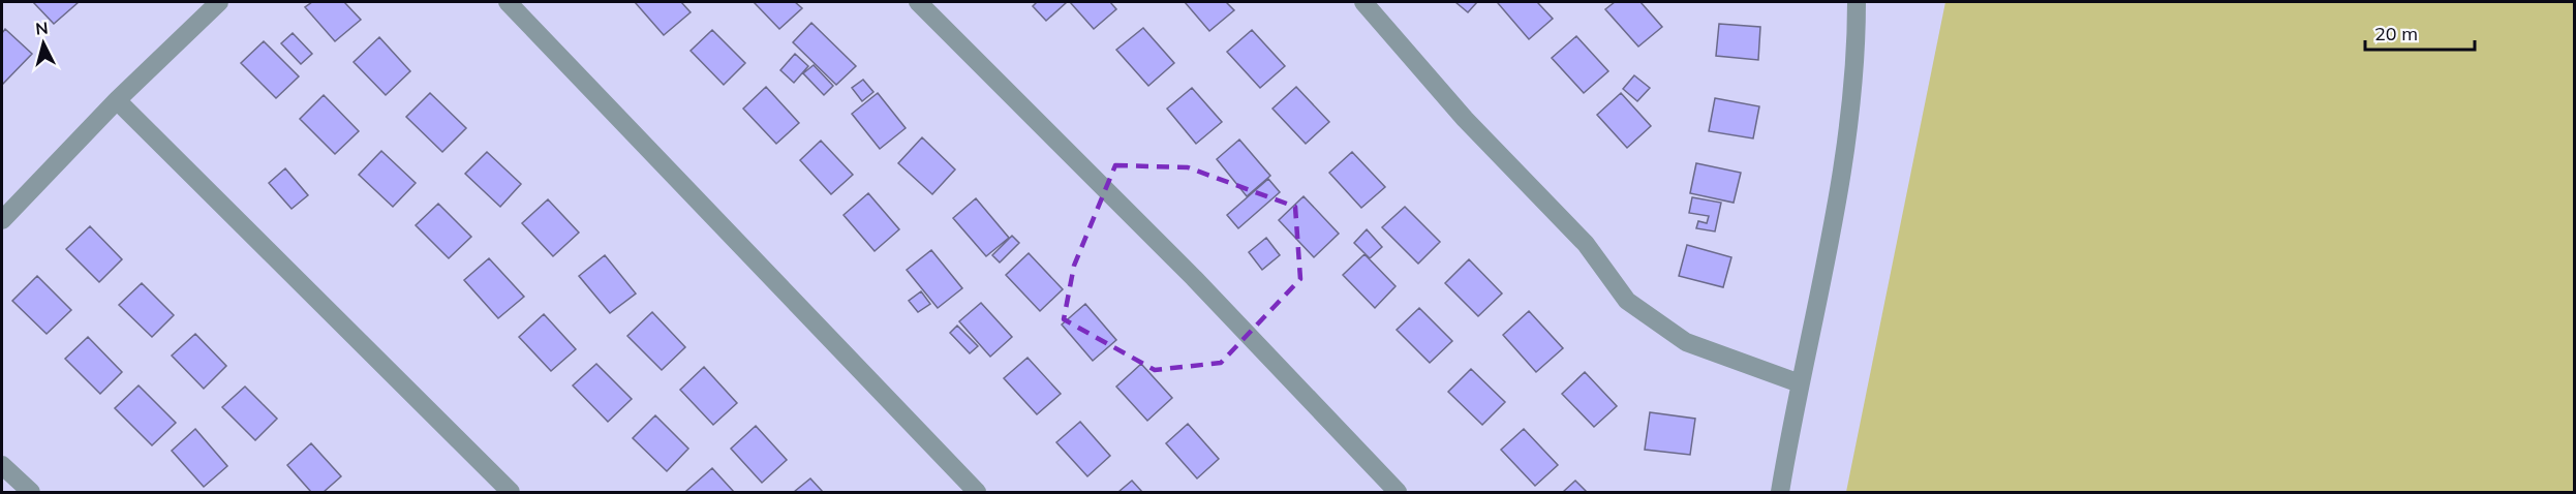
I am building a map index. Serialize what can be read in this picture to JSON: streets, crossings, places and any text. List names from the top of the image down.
{
  "scale_bar": "20 m",
  "north": "top"
}
